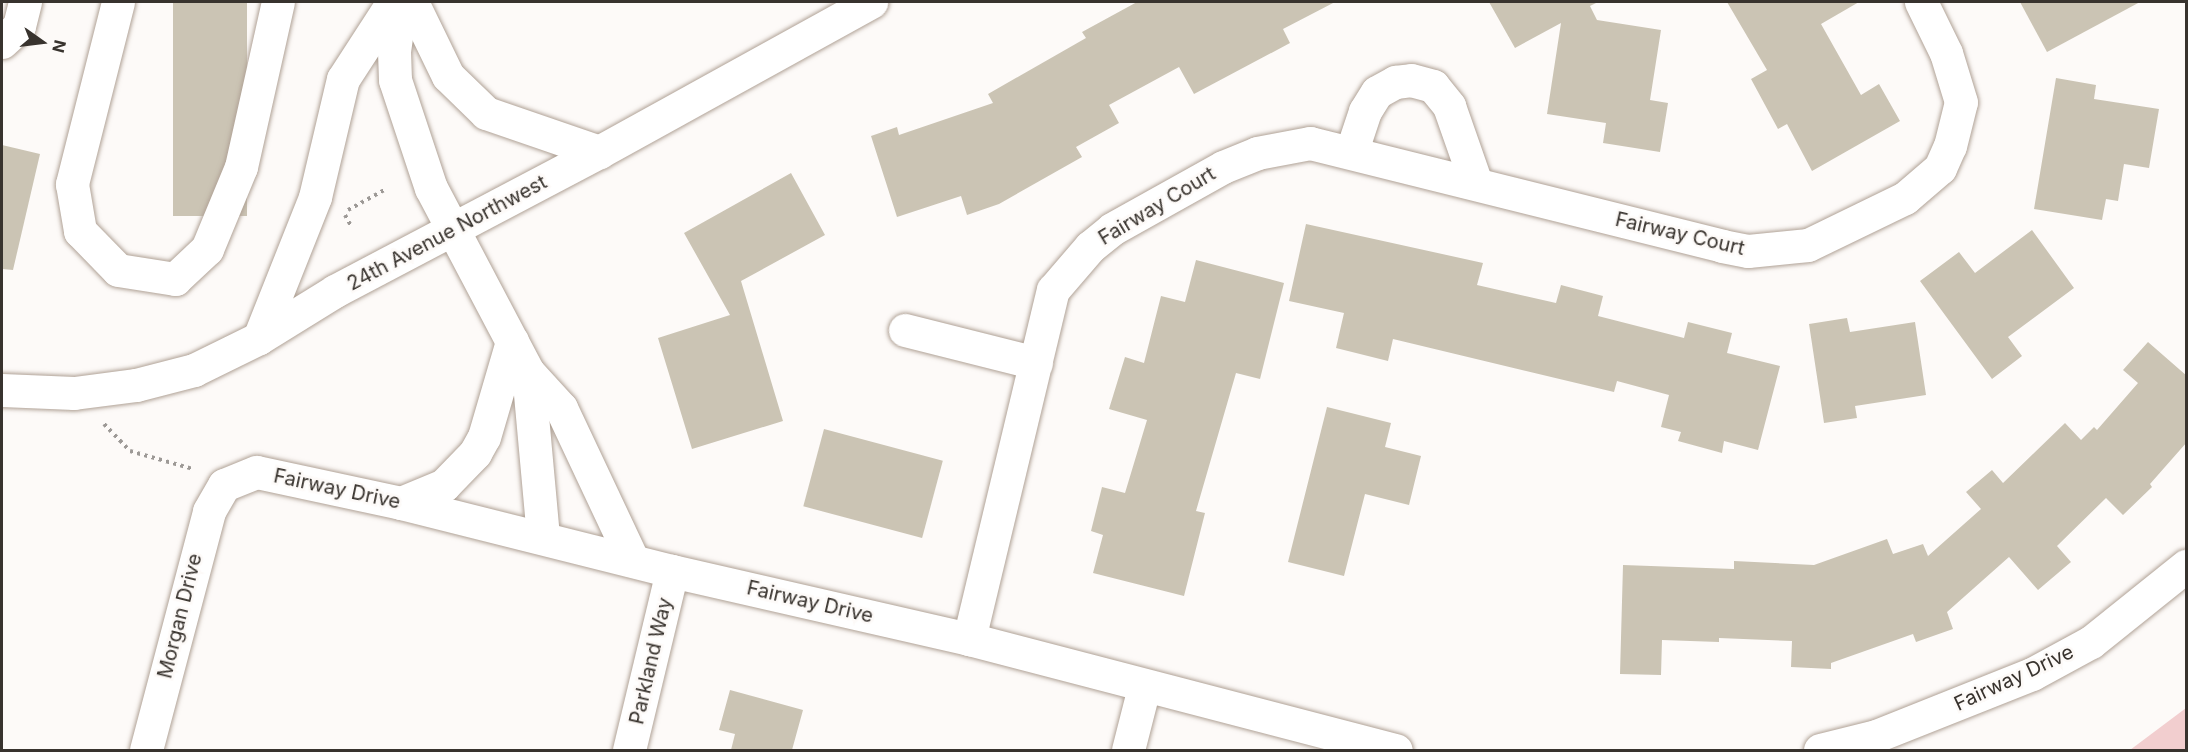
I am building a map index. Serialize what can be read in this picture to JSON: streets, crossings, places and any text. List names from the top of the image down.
{
  "streets": {
    "street": [
      "Fairway Court",
      "24th Avenue Northwest",
      "Fairway Drive",
      "Morgan Drive",
      "Parkland Way"
    ]
  },
  "crossings": [
    ["Fairway Court", "Fairway Drive"],
    ["Fairway Drive", "Morgan Drive"],
    ["Fairway Drive", "Parkland Way"]
  ],
  "north": "right"
}
